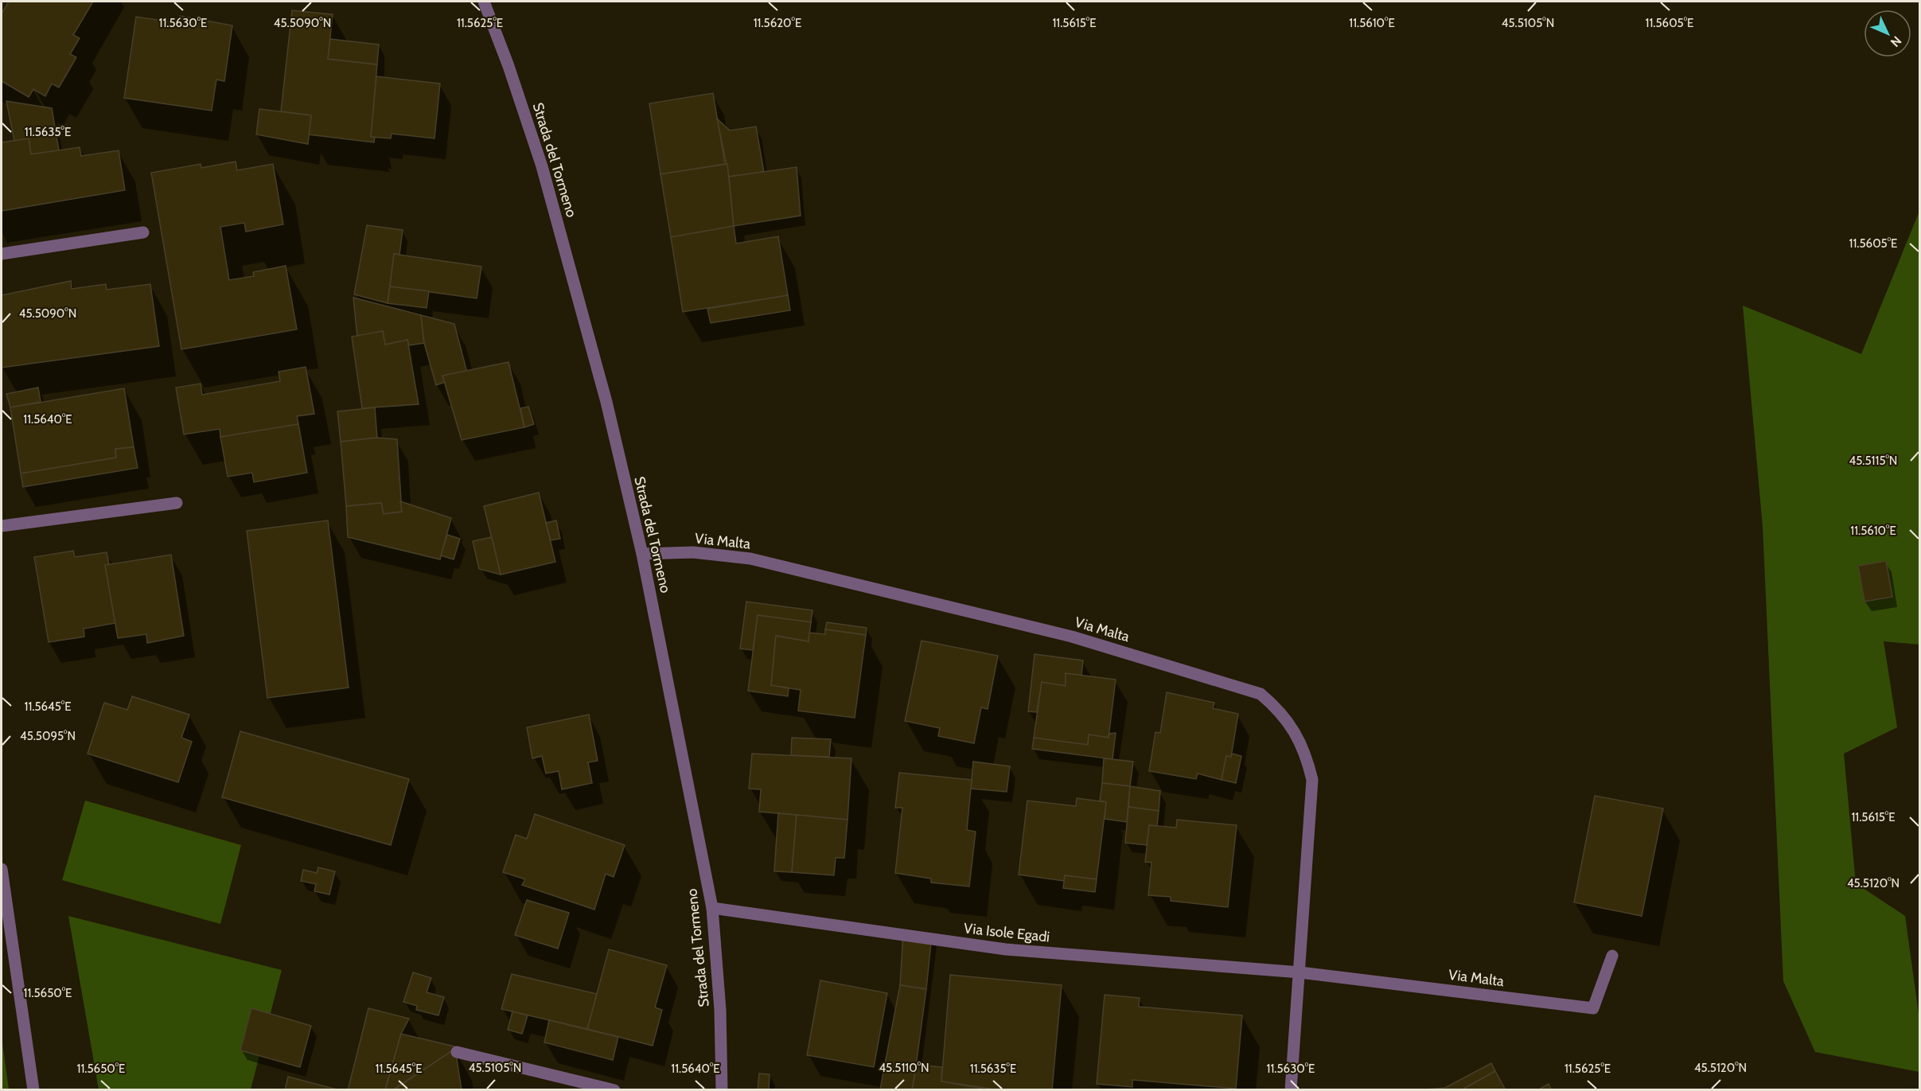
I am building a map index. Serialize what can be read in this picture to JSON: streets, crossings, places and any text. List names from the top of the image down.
{
  "streets": {
    "street": ["Strada del Tormeno", "Via Malta", "Via Isole Egadi"]
  },
  "crossings": [
    ["Strada del Tormeno", "Via Malta"],
    ["Strada del Tormeno", "Via Isole Egadi"],
    ["Via Malta", "Via Isole Egadi"]
  ],
  "north": "bottom right",
  "coordinates": [
    "11.5625°E",
    "11.5620°E",
    "11.5615°E",
    "11.5610°E",
    "11.5630°E",
    "11.5605°E",
    "45.5090°N",
    "45.5105°N",
    "11.5635°E",
    "11.5640°E",
    "45.5115°N",
    "11.5645°E",
    "45.5095°N",
    "45.5120°N",
    "11.5650°E",
    "45.5110°N"
  ]
}
